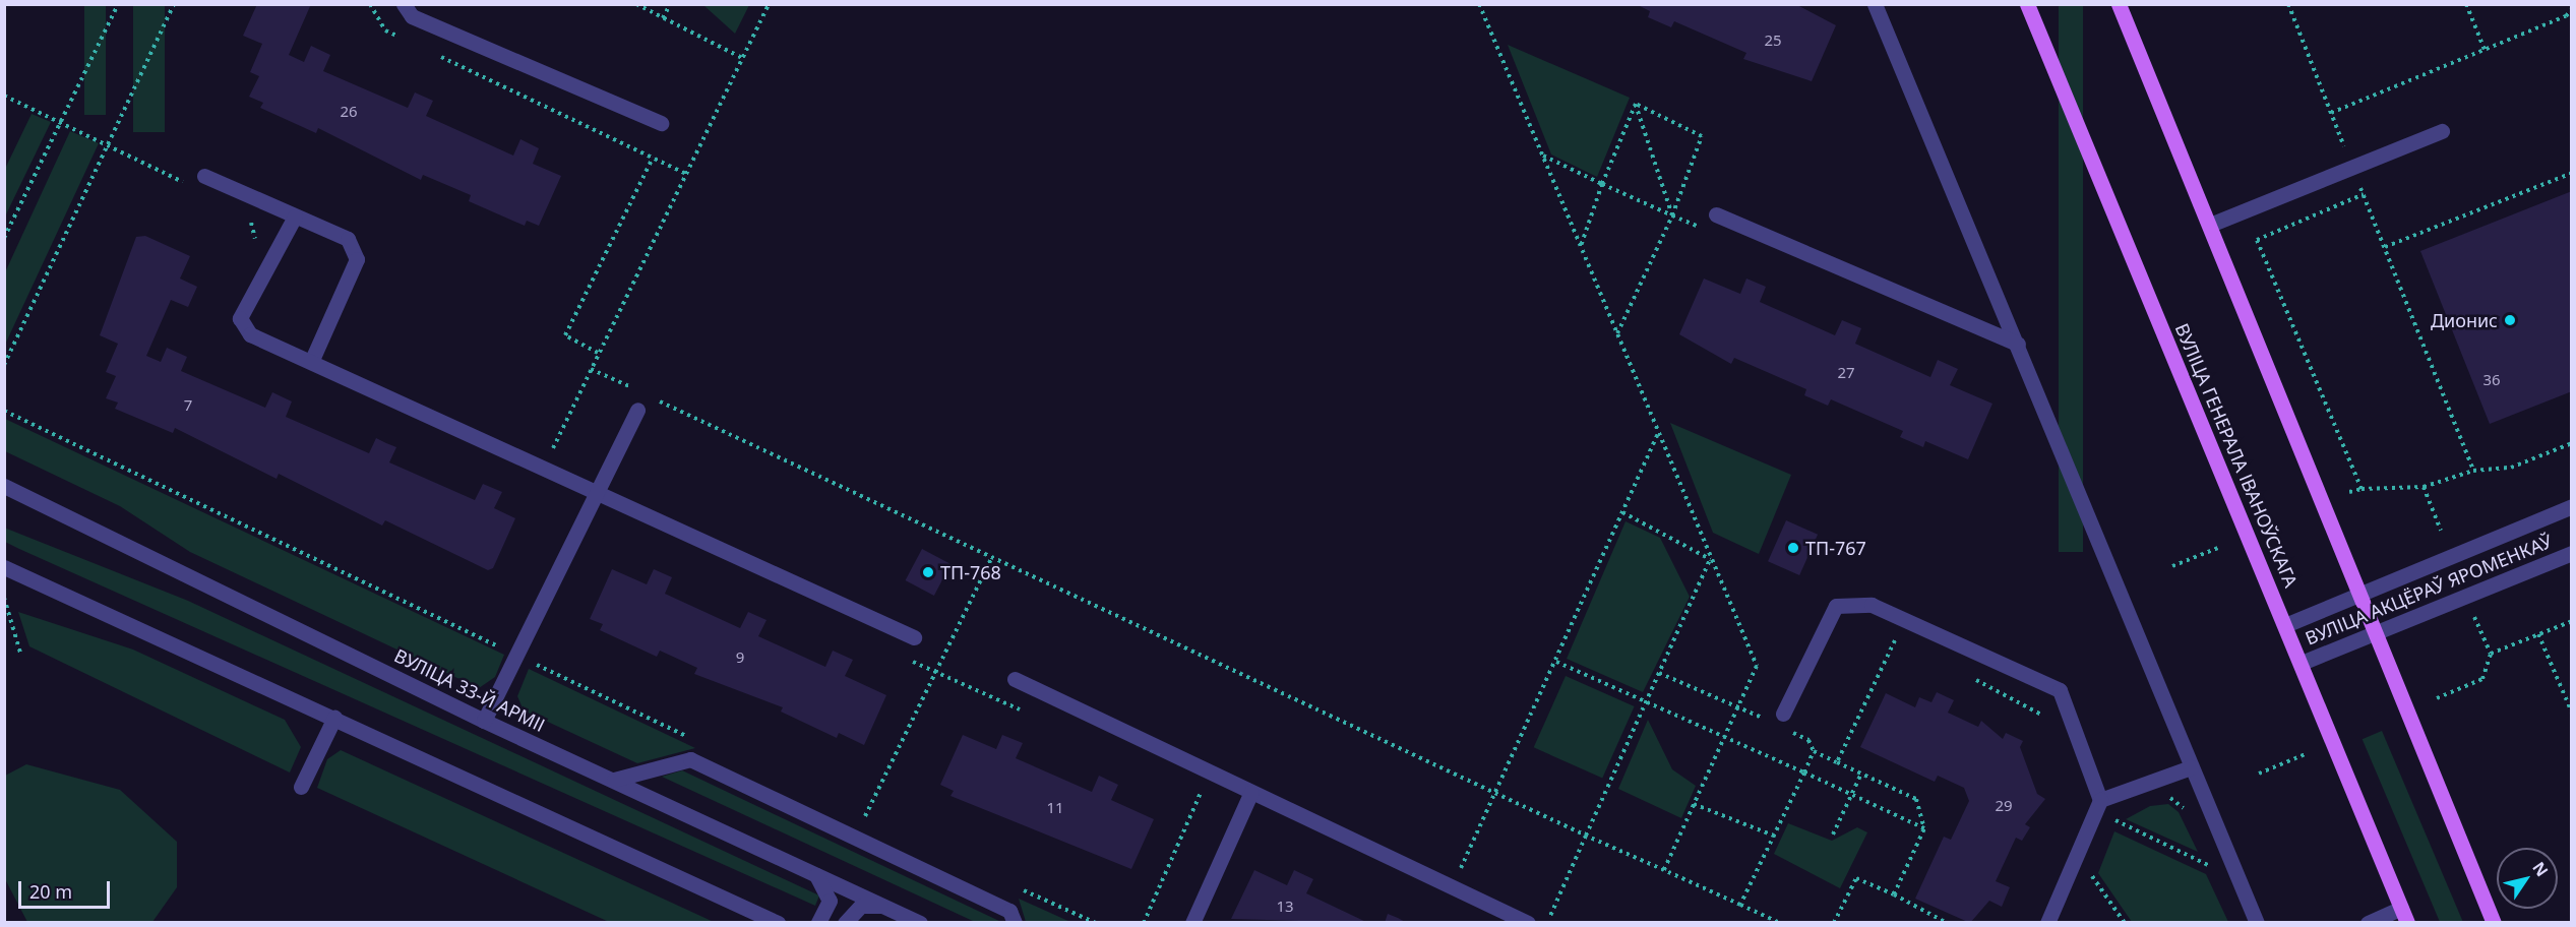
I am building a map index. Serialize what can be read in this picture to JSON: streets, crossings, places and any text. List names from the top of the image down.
{
  "streets": {
    "main road": ["ВУЛІЦА ГЕНЕРАЛА ІВАНОЎСКАГА"],
    "street": ["ВУЛІЦА АКЦЁРАЎ ЯРОМЕНКАЎ", "ВУЛІЦА 33-Й АРМІІ"]
  },
  "crossings": [
    ["ВУЛІЦА ГЕНЕРАЛА ІВАНОЎСКАГА", "ВУЛІЦА АКЦЁРАЎ ЯРОМЕНКАЎ"]
  ],
  "places": ["Дионис", "ТП-767", "ТП-768"],
  "house_numbers": [
    "25",
    "26",
    "27",
    "36",
    "7",
    "9",
    "29",
    "11",
    "13"
  ],
  "scale_bar": "20 m",
  "north": "top right"
}
